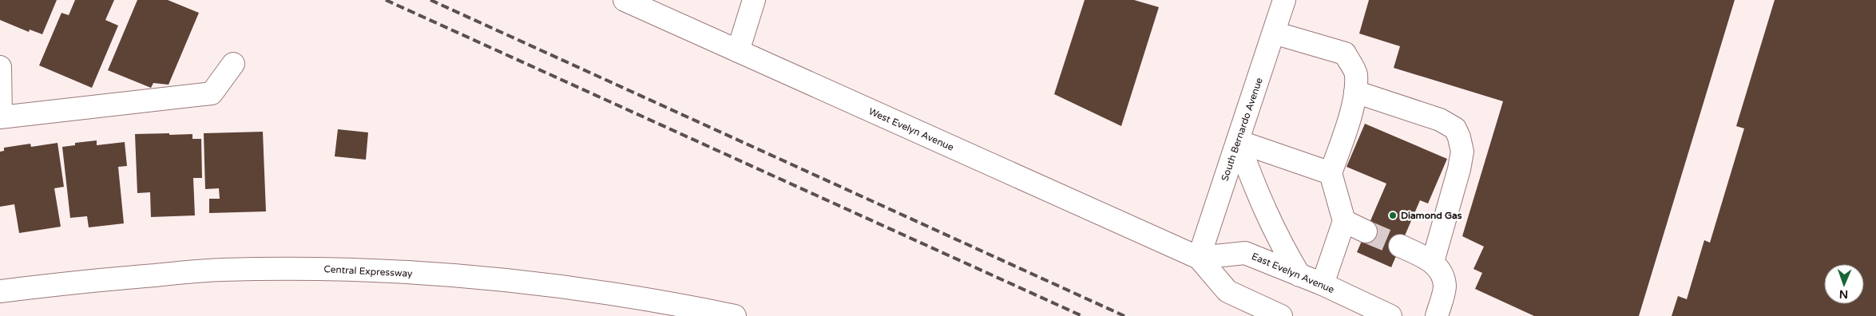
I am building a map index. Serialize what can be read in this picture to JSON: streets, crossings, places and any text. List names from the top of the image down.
{
  "streets": {
    "main road": [
      "West Evelyn Avenue",
      "South Bernardo Avenue",
      "Central Expressway",
      "East Evelyn Avenue"
    ]
  },
  "crossings": [
    ["West Evelyn Avenue", "South Bernardo Avenue"],
    ["West Evelyn Avenue", "East Evelyn Avenue"],
    ["South Bernardo Avenue", "East Evelyn Avenue"]
  ],
  "places": ["Diamond Gas"],
  "north": "bottom"
}
